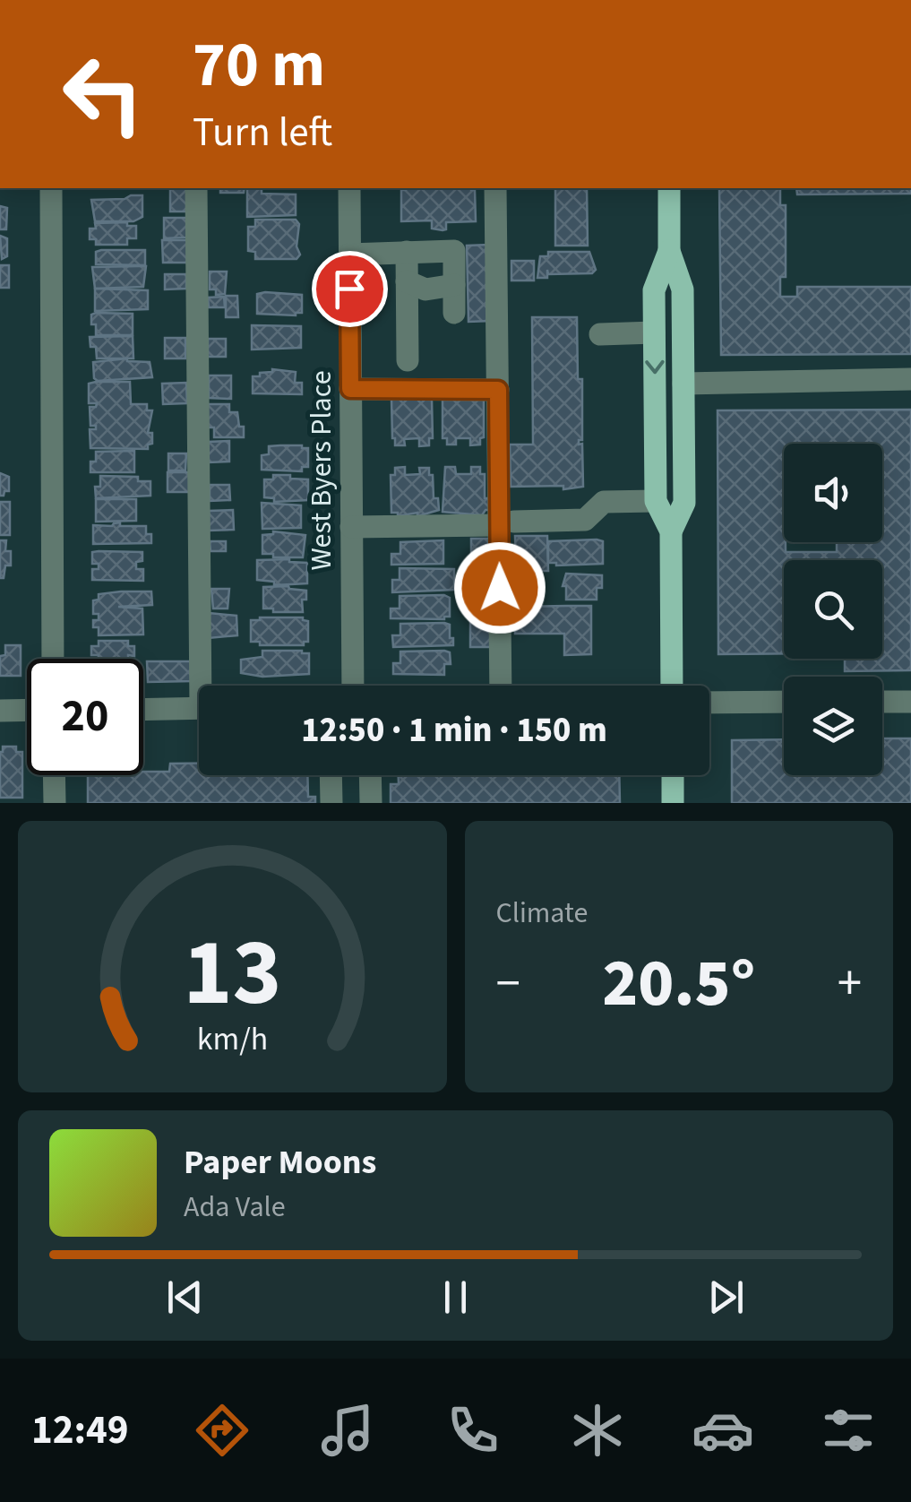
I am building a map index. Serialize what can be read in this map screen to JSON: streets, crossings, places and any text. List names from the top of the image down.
{
  "streets": {
    "street": ["West Byers Place"]
  },
  "page": {
    "turn": ["70 m", "Turn left"],
    "limit": "20",
    "trip": "12:50 · 1 min · 150 m",
    "tile": "Climate",
    "heat": ["−", "20.5°", "+"],
    "song": ["Paper Moons", "Ada Vale"],
    "tabs": "12:49",
    "gauge": ["13", "km/h"]
  }
}
